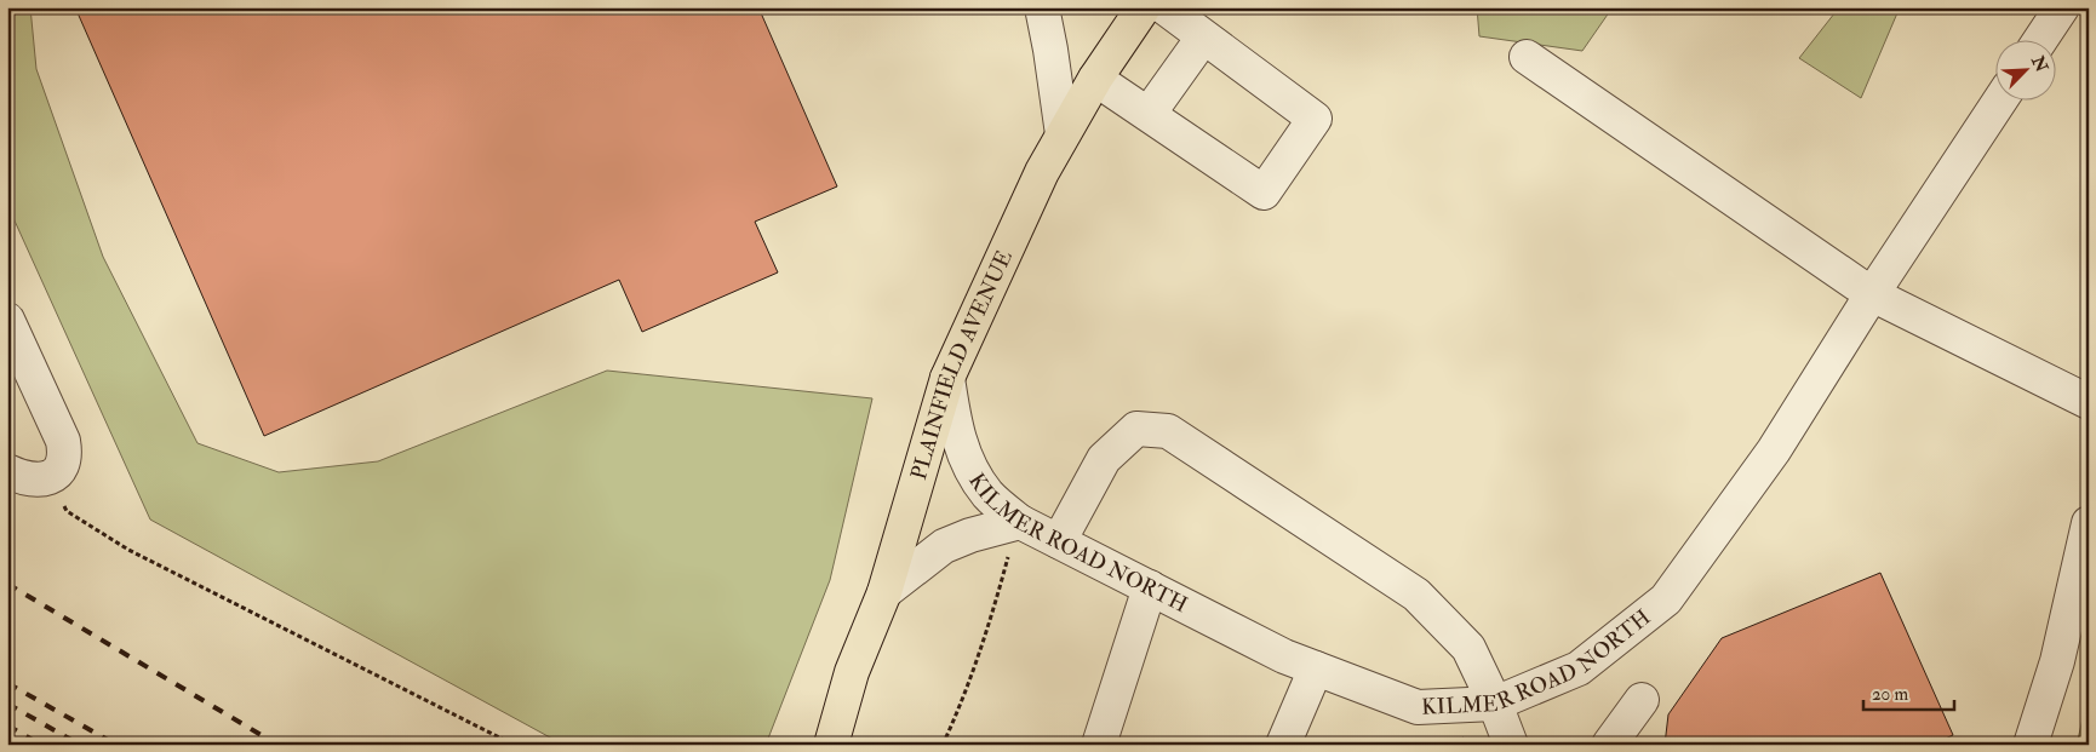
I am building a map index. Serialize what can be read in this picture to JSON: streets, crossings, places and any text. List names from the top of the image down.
{
  "streets": {
    "main road": ["PLAINFIELD AVENUE"],
    "street": ["KILMER ROAD NORTH"]
  },
  "crossings": [
    ["PLAINFIELD AVENUE", "KILMER ROAD NORTH"]
  ],
  "scale_bar": "20 m",
  "north": "top right"
}
